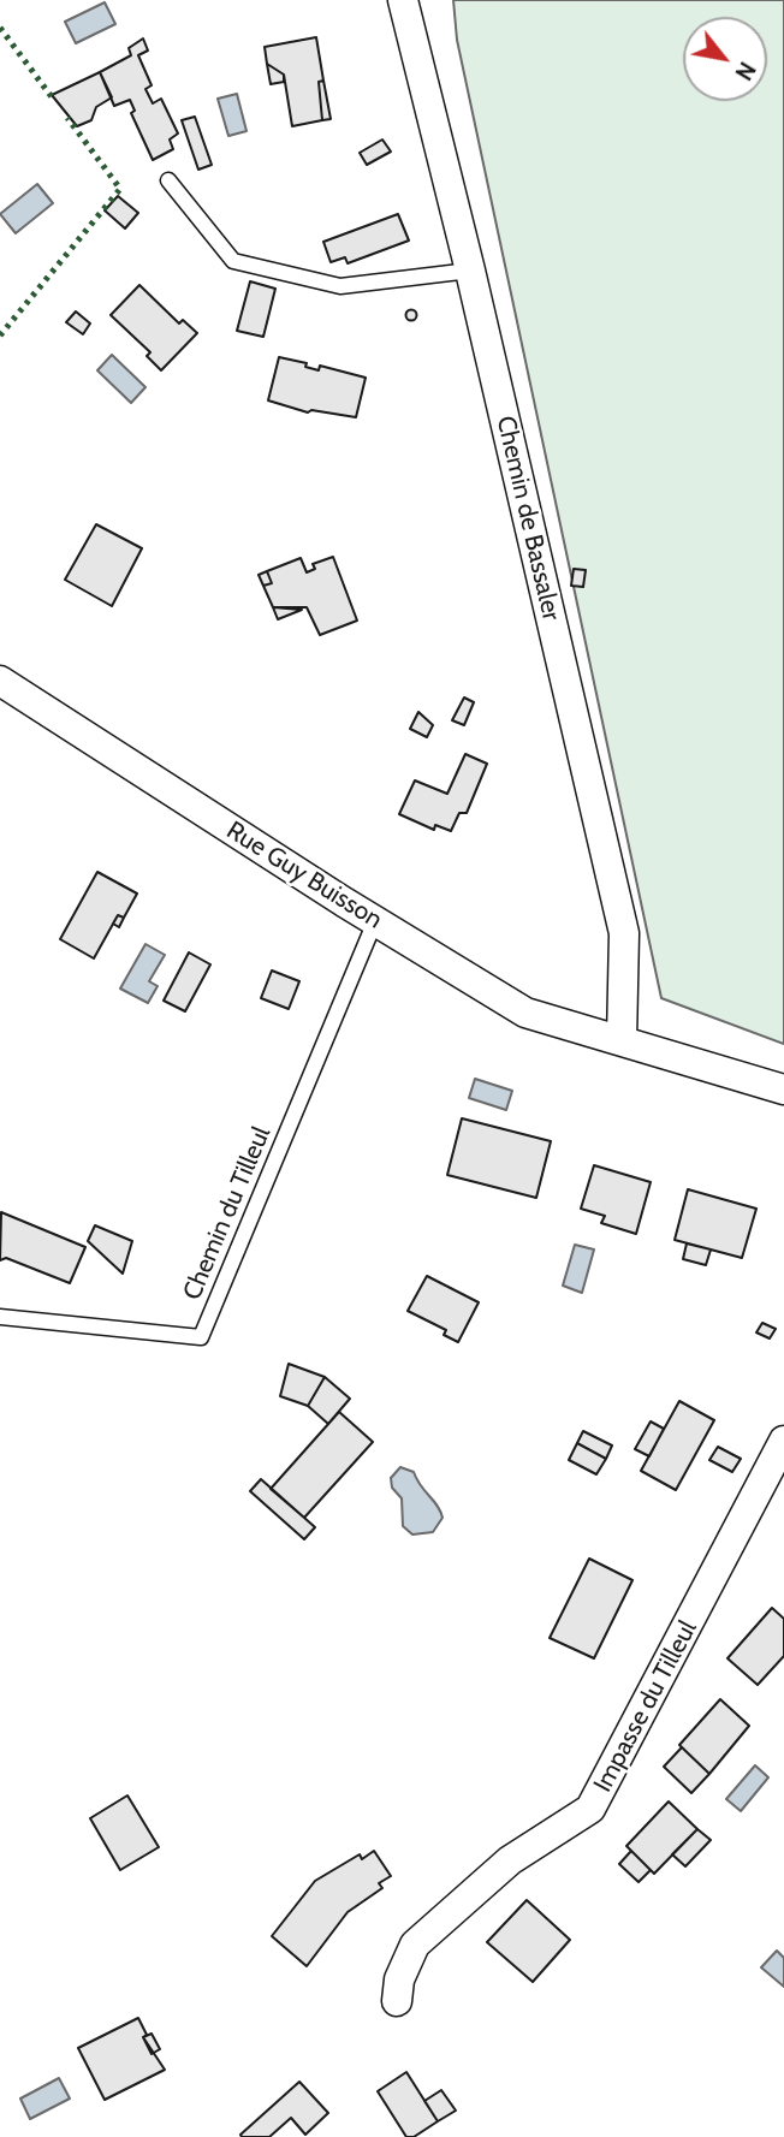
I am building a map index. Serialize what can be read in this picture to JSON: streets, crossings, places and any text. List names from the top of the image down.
{
  "streets": {
    "street": ["Chemin de Bassaler", "Rue Guy Buisson", "Impasse du Tilleul"],
    "lane": ["Chemin du Tilleul"]
  },
  "crossings": [
    ["Chemin de Bassaler", "Rue Guy Buisson"],
    ["Rue Guy Buisson", "Chemin du Tilleul"]
  ],
  "north": "bottom right"
}
